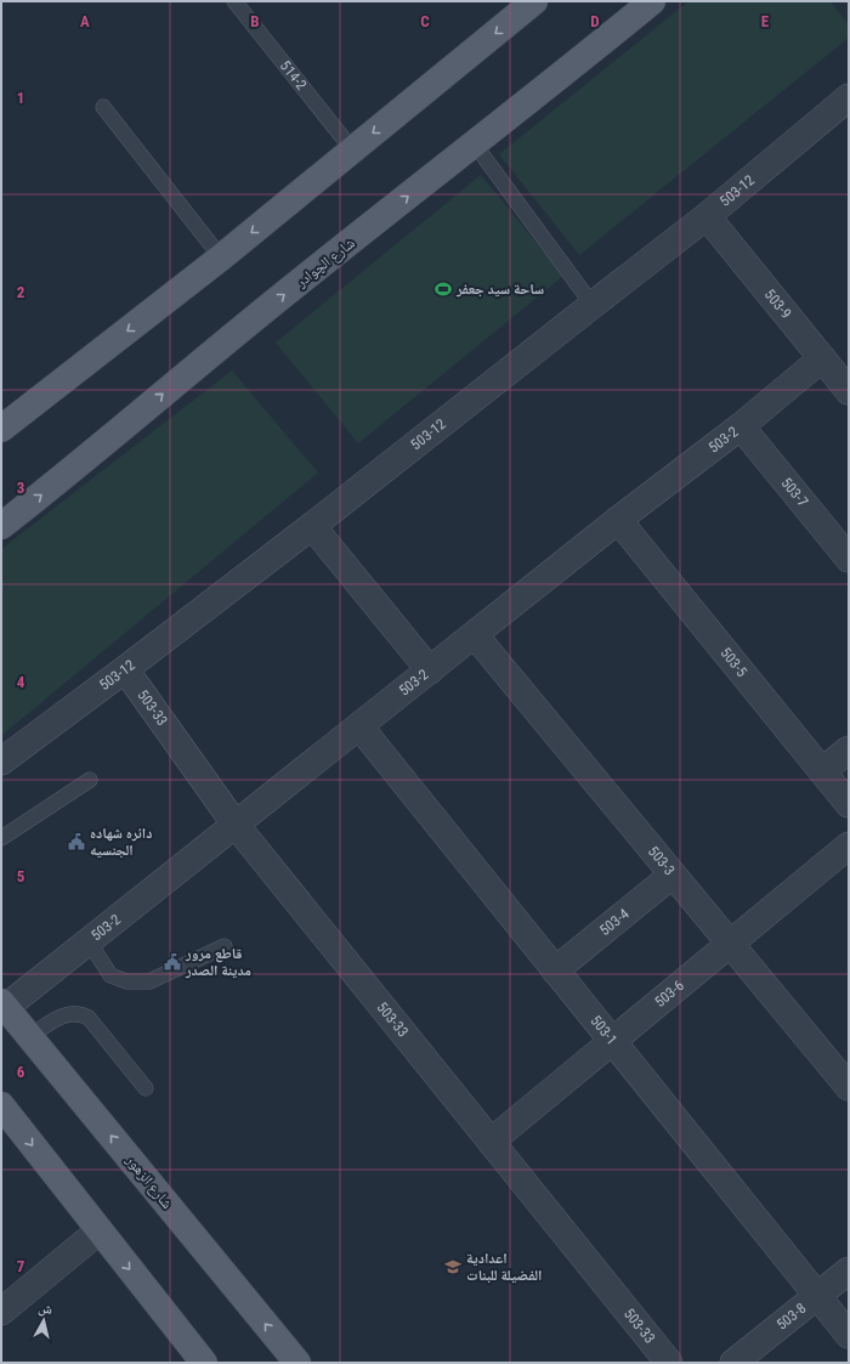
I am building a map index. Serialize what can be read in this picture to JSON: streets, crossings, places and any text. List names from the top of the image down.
{
  "streets": {
    "main road": ["شارع الچوادر", "شارع الزهور"],
    "street": [
      "503-12",
      "503-9",
      "503-2",
      "503-7",
      "503-5",
      "503-33",
      "503-3",
      "503-4",
      "503-6",
      "503-1",
      "503-8"
    ],
    "lane": ["514-2"]
  },
  "crossings": [
    ["503-12", "503-9"],
    ["503-12", "503-33"],
    ["503-9", "503-2"],
    ["503-2", "503-7"],
    ["503-2", "503-5"],
    ["503-2", "503-33"],
    ["503-2", "503-3"],
    ["503-2", "503-1"],
    ["503-2", "شارع الزهور"],
    ["503-33", "503-6"],
    ["503-3", "503-4"],
    ["503-3", "503-6"],
    ["503-4", "503-1"],
    ["503-6", "503-1"],
    ["503-1", "503-8"]
  ],
  "places": {
    "sports": ["ساحة سيد جعفر"],
    "public building": ["دائره شهاده الجنسيه", "قاطع مرور مدينة الصدر"],
    "school or university": ["اعدادية الفضيلة للبنات"]
  },
  "north": "top",
  "grid": {
    "columns": [
      "A",
      "B",
      "C",
      "D",
      "E"
    ],
    "rows": [
      "1",
      "2",
      "3",
      "4",
      "5",
      "6",
      "7"
    ]
  }
}
